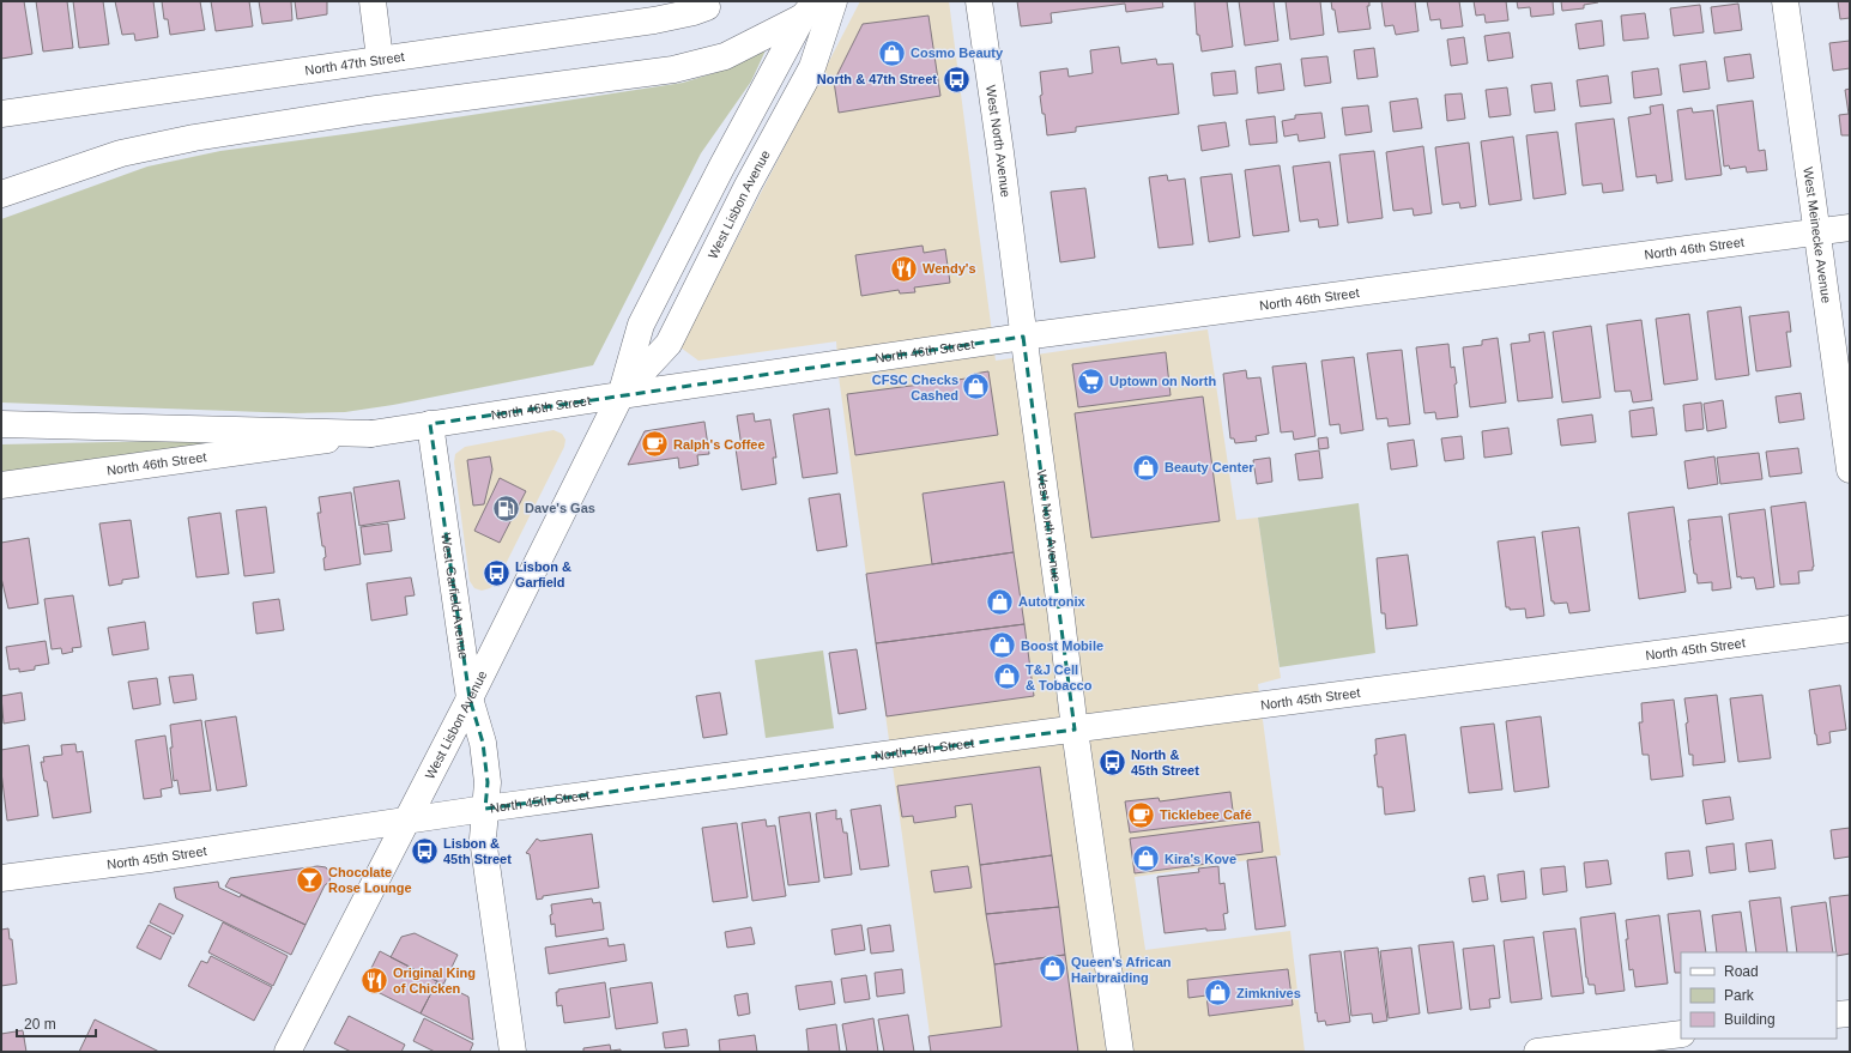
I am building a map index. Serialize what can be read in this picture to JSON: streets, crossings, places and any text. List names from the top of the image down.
{
  "streets": {
    "main road": [
      "North 47th Street",
      "West North Avenue",
      "West Lisbon Avenue",
      "West Meinecke Avenue",
      "North 46th Street",
      "West Garfield Avenue",
      "North 45th Street"
    ]
  },
  "crossings": [
    ["West North Avenue", "North 46th Street"],
    ["West North Avenue", "North 45th Street"],
    ["West Lisbon Avenue", "North 46th Street"],
    ["West Lisbon Avenue", "West Garfield Avenue"],
    ["West Lisbon Avenue", "North 45th Street"],
    ["West Meinecke Avenue", "North 46th Street"],
    ["North 46th Street", "West Garfield Avenue"],
    ["West Garfield Avenue", "North 45th Street"]
  ],
  "places": {
    "shop": [
      "Cosmo Beauty",
      "CFSC Checks Cashed",
      "Beauty Center",
      "Autotronix",
      "Boost Mobile",
      "T&J Cell & Tobacco",
      "Kira's Kove",
      "Queen's African Hairbraiding",
      "Zimknives"
    ],
    "bus stop": [
      "North & 47th Street",
      "Lisbon & Garfield",
      "North & 45th Street",
      "Lisbon & 45th Street"
    ],
    "restaurant": ["Wendy's", "Original King of Chicken"],
    "supermarket": ["Uptown on North"],
    "cafe": ["Ralph's Coffee", "Ticklebee Café"],
    "fuel station": ["Dave's Gas"],
    "bar": ["Chocolate Rose Lounge"]
  },
  "legend": ["Road", "Park", "Building"],
  "scale_bar": "20 m"
}
